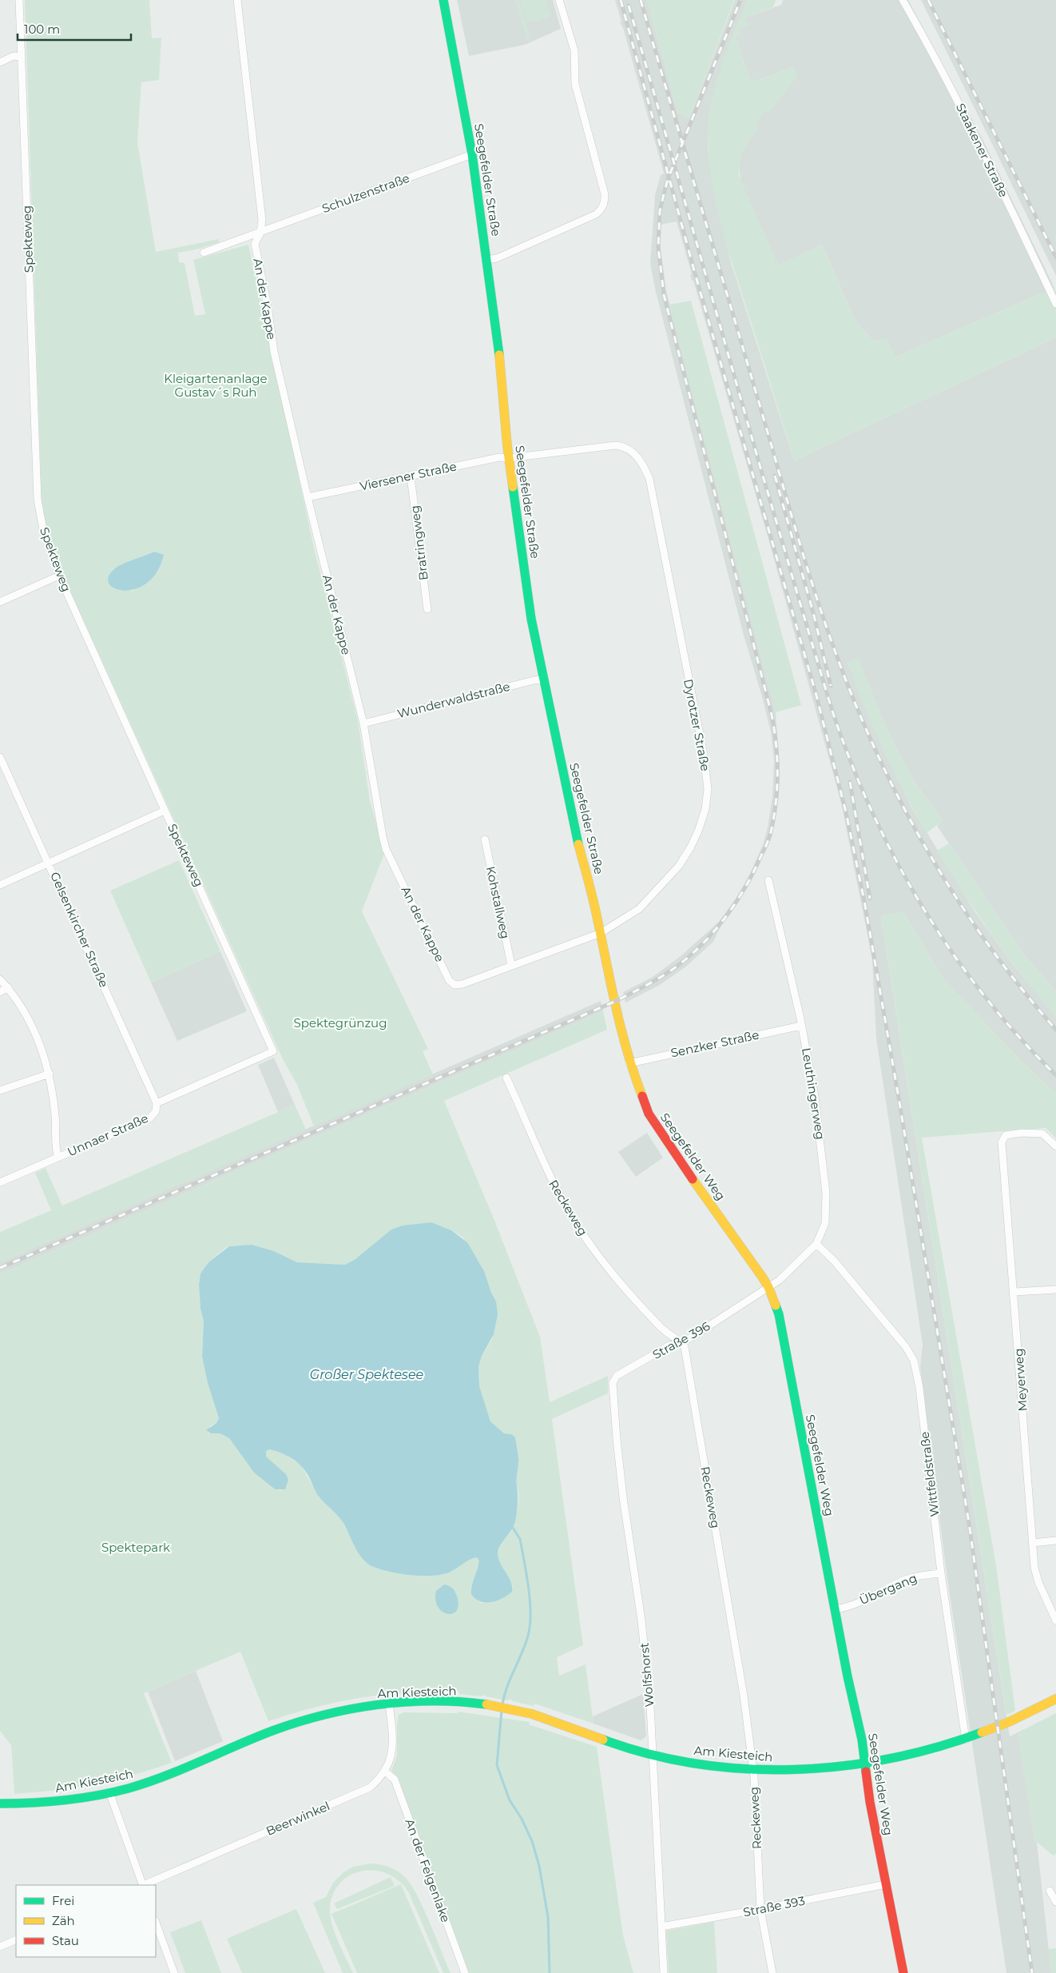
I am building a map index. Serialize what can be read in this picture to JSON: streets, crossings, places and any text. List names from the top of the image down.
{
  "streets": {
    "street": [
      "Staakener Straße",
      "Seegefelder Straße",
      "Schulzenstraße",
      "Spekteweg",
      "An der Kappe",
      "Viersener Straße",
      "Bratringweg",
      "Wunderwaldstraße",
      "Dyrotzer Straße",
      "Kohstallweg",
      "Gelsenkircher Straße",
      "Senzker Straße",
      "Leuthingerweg",
      "Unnaer Straße",
      "Seegefelder Weg",
      "Reckeweg",
      "Straße 396",
      "Meyerweg",
      "Wittfeldstraße",
      "Übergang",
      "Wolfshorst",
      "Am Kiesteich",
      "Beerwinkel",
      "An der Felgenlake",
      "Straße 393"
    ]
  },
  "crossings": [
    ["Seegefelder Straße", "Schulzenstraße"],
    ["Seegefelder Straße", "Viersener Straße"],
    ["Seegefelder Straße", "Wunderwaldstraße"],
    ["Seegefelder Straße", "Dyrotzer Straße"],
    ["Seegefelder Straße", "Seegefelder Weg"],
    ["Schulzenstraße", "An der Kappe"],
    ["Spekteweg", "Unnaer Straße"],
    ["An der Kappe", "Viersener Straße"],
    ["An der Kappe", "Wunderwaldstraße"],
    ["An der Kappe", "Dyrotzer Straße"],
    ["Viersener Straße", "Bratringweg"],
    ["Viersener Straße", "Dyrotzer Straße"],
    ["Dyrotzer Straße", "Kohstallweg"],
    ["Gelsenkircher Straße", "Unnaer Straße"],
    ["Senzker Straße", "Leuthingerweg"],
    ["Senzker Straße", "Seegefelder Weg"],
    ["Leuthingerweg", "Seegefelder Weg"],
    ["Leuthingerweg", "Straße 396"],
    ["Leuthingerweg", "Wittfeldstraße"],
    ["Seegefelder Weg", "Straße 396"],
    ["Seegefelder Weg", "Übergang"],
    ["Seegefelder Weg", "Am Kiesteich"],
    ["Seegefelder Weg", "Straße 393"],
    ["Reckeweg", "Straße 396"],
    ["Reckeweg", "Am Kiesteich"],
    ["Reckeweg", "Straße 393"],
    ["Straße 396", "Wolfshorst"],
    ["Wittfeldstraße", "Übergang"],
    ["Wittfeldstraße", "Am Kiesteich"],
    ["Wolfshorst", "Am Kiesteich"],
    ["Wolfshorst", "Straße 393"],
    ["Am Kiesteich", "Beerwinkel"],
    ["Beerwinkel", "An der Felgenlake"]
  ],
  "water": ["Großer Spektesee"],
  "parks": ["Kleigartenanlage Gustav´s Ruh", "Spektegrünzug", "Spektepark"],
  "legend": ["Frei", "Zäh", "Stau"],
  "scale_bar": "100 m"
}
